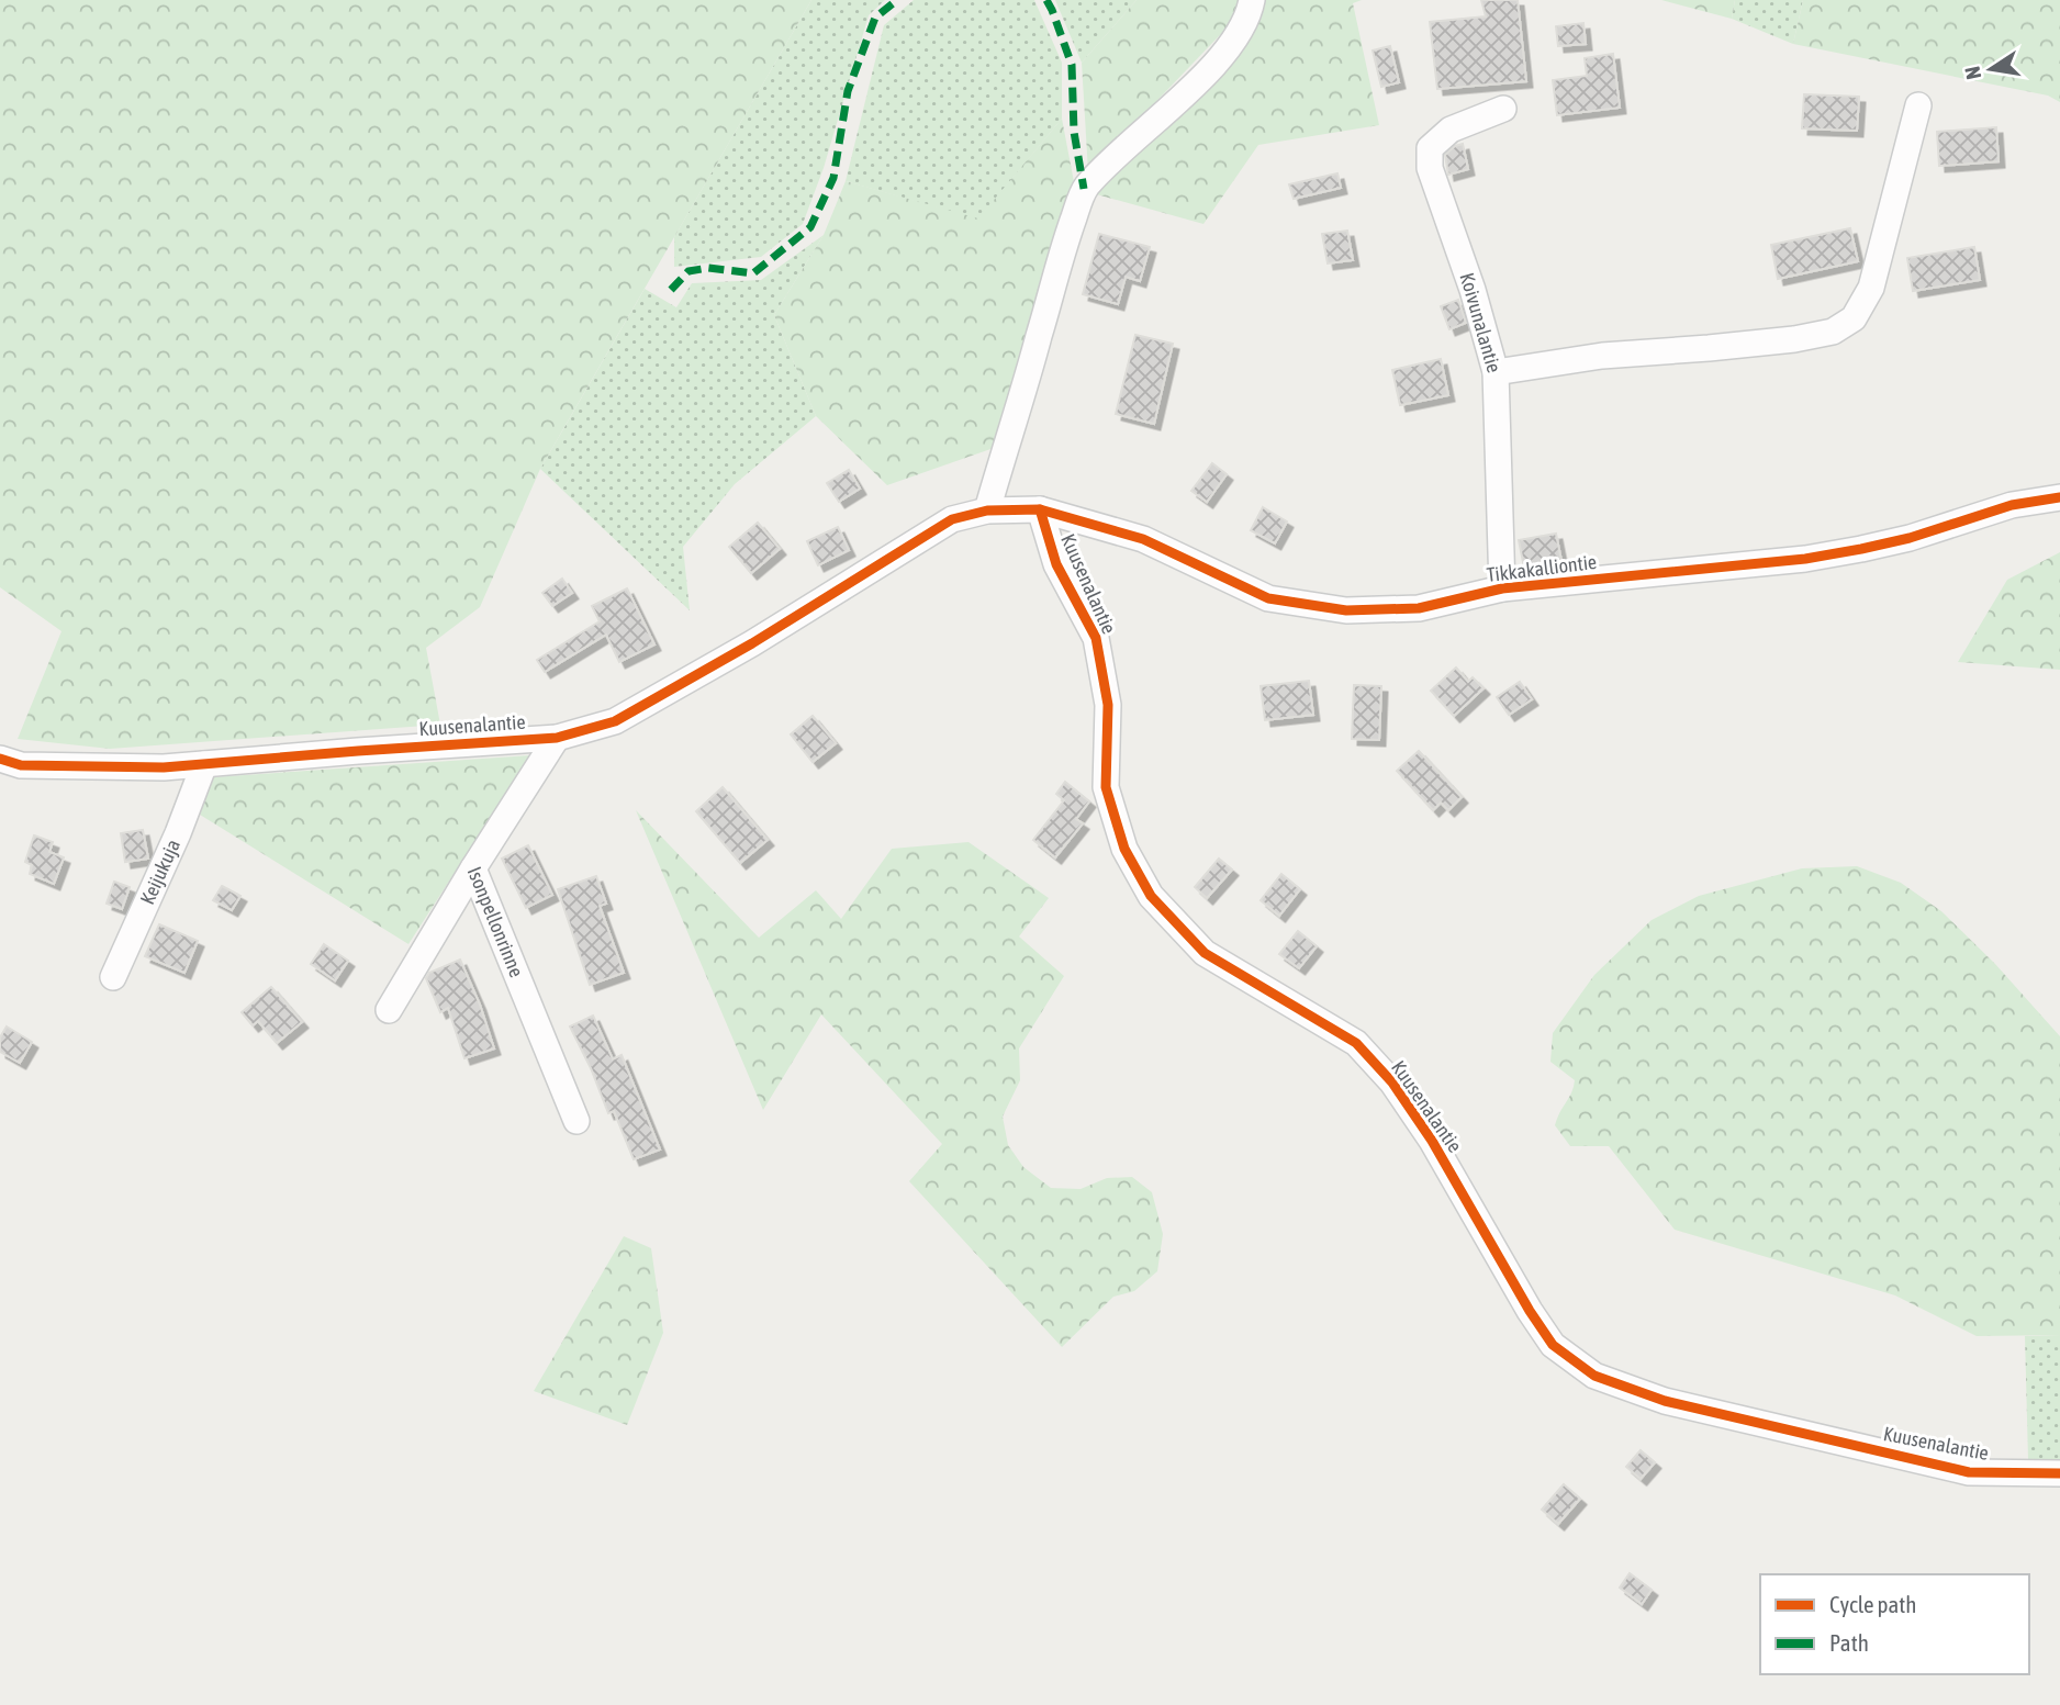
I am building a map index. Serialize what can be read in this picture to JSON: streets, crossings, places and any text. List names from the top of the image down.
{
  "streets": {
    "street": [
      "Koivunalantie",
      "Tikkakalliontie",
      "Kuusenalantie",
      "Keijukuja",
      "Isonpellonrinne"
    ]
  },
  "crossings": [
    ["Koivunalantie", "Tikkakalliontie"],
    ["Tikkakalliontie", "Kuusenalantie"],
    ["Kuusenalantie", "Keijukuja"],
    ["Kuusenalantie", "Isonpellonrinne"]
  ],
  "legend": ["Cycle path", "Path"],
  "north": "left"
}
